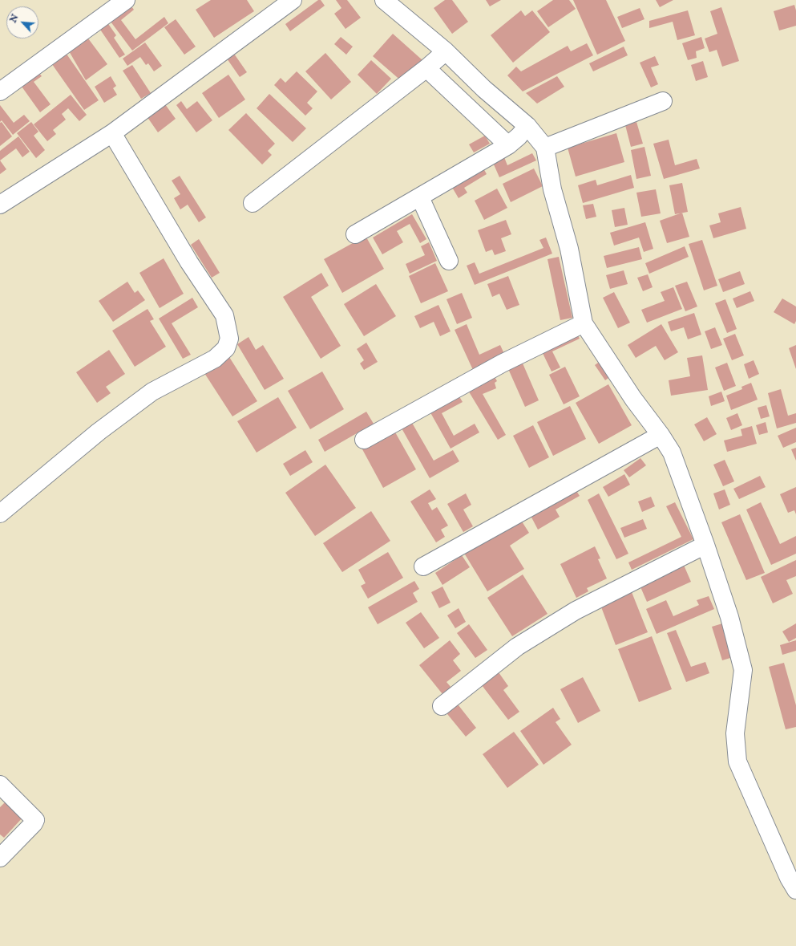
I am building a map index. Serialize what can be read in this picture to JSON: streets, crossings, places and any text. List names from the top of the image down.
{
  "north": "top left"
}
